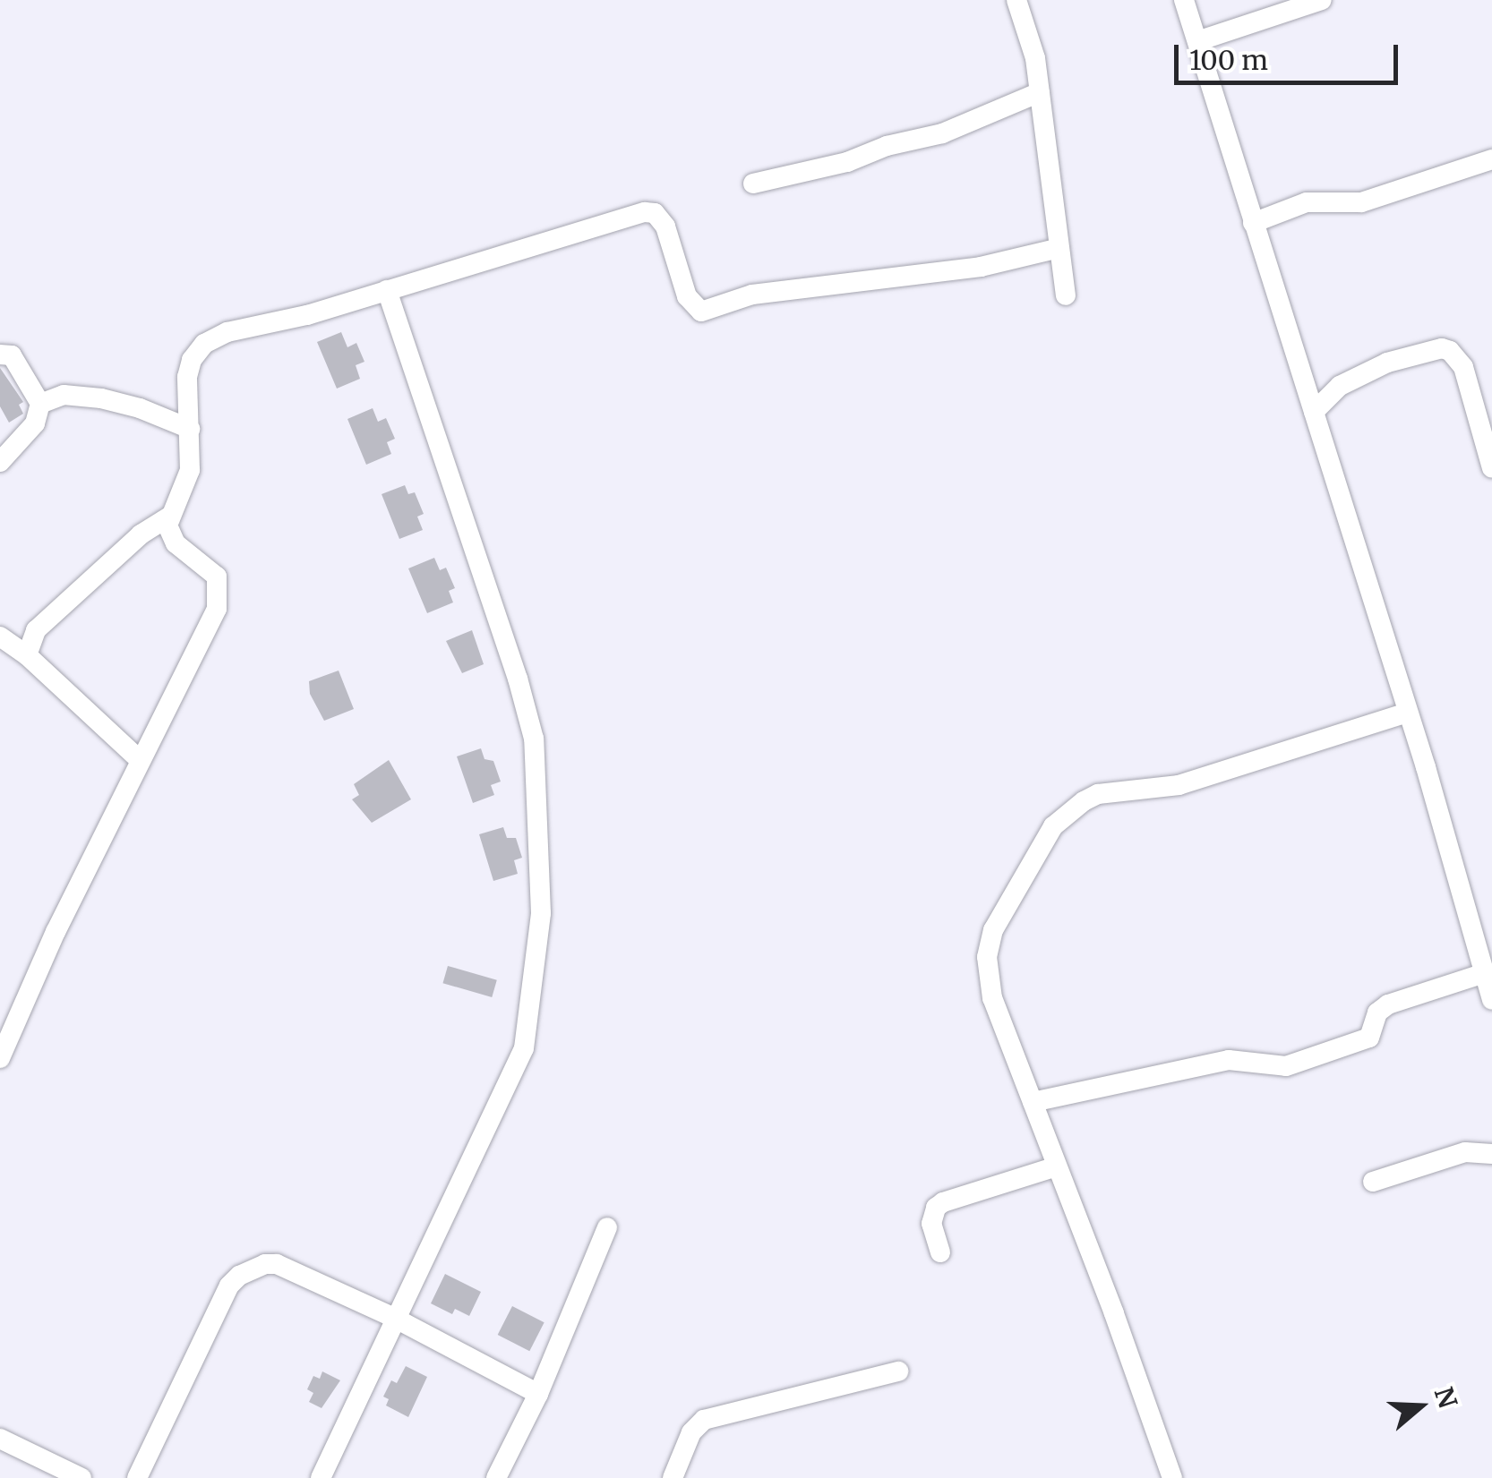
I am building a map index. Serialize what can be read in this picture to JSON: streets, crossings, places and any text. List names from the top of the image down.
{
  "scale_bar": "100 m",
  "north": "right"
}
